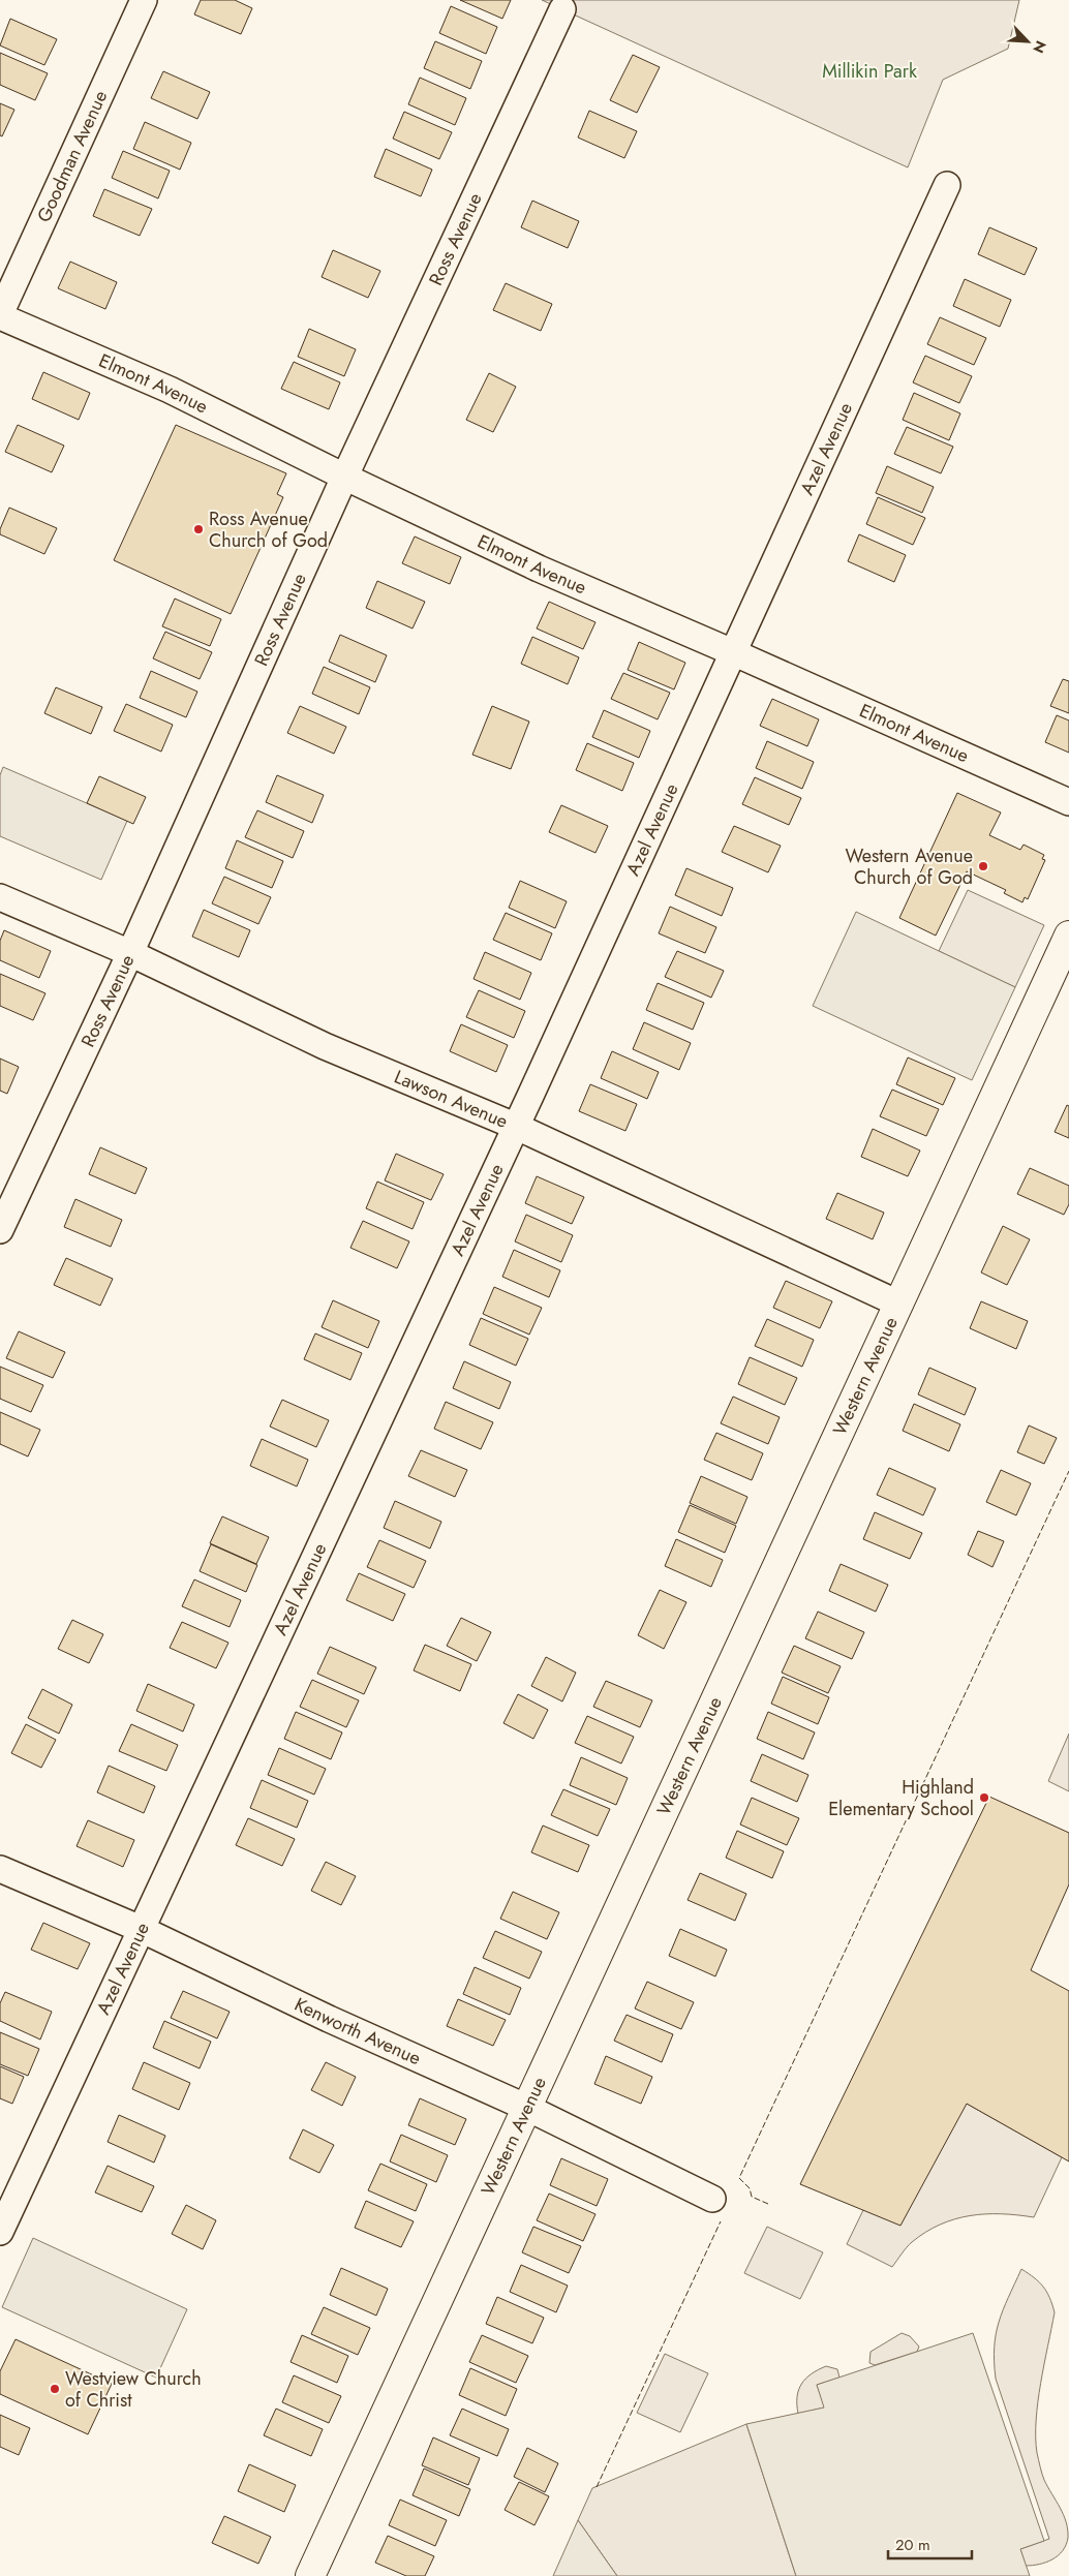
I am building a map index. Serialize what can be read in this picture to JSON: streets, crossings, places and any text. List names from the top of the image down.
{
  "streets": {
    "street": [
      "Goodman Avenue",
      "Ross Avenue",
      "Elmont Avenue",
      "Azel Avenue",
      "Lawson Avenue",
      "Western Avenue",
      "Kenworth Avenue"
    ]
  },
  "crossings": [
    ["Goodman Avenue", "Elmont Avenue"],
    ["Ross Avenue", "Elmont Avenue"],
    ["Ross Avenue", "Lawson Avenue"],
    ["Elmont Avenue", "Azel Avenue"],
    ["Azel Avenue", "Lawson Avenue"],
    ["Azel Avenue", "Kenworth Avenue"],
    ["Lawson Avenue", "Western Avenue"],
    ["Western Avenue", "Kenworth Avenue"]
  ],
  "parks": ["Millikin Park"],
  "places": [
    "Ross Avenue Church of God",
    "Western Avenue Church of God",
    "Highland Elementary School",
    "Westview Church of Christ"
  ],
  "scale_bar": "20 m",
  "north": "bottom right"
}
